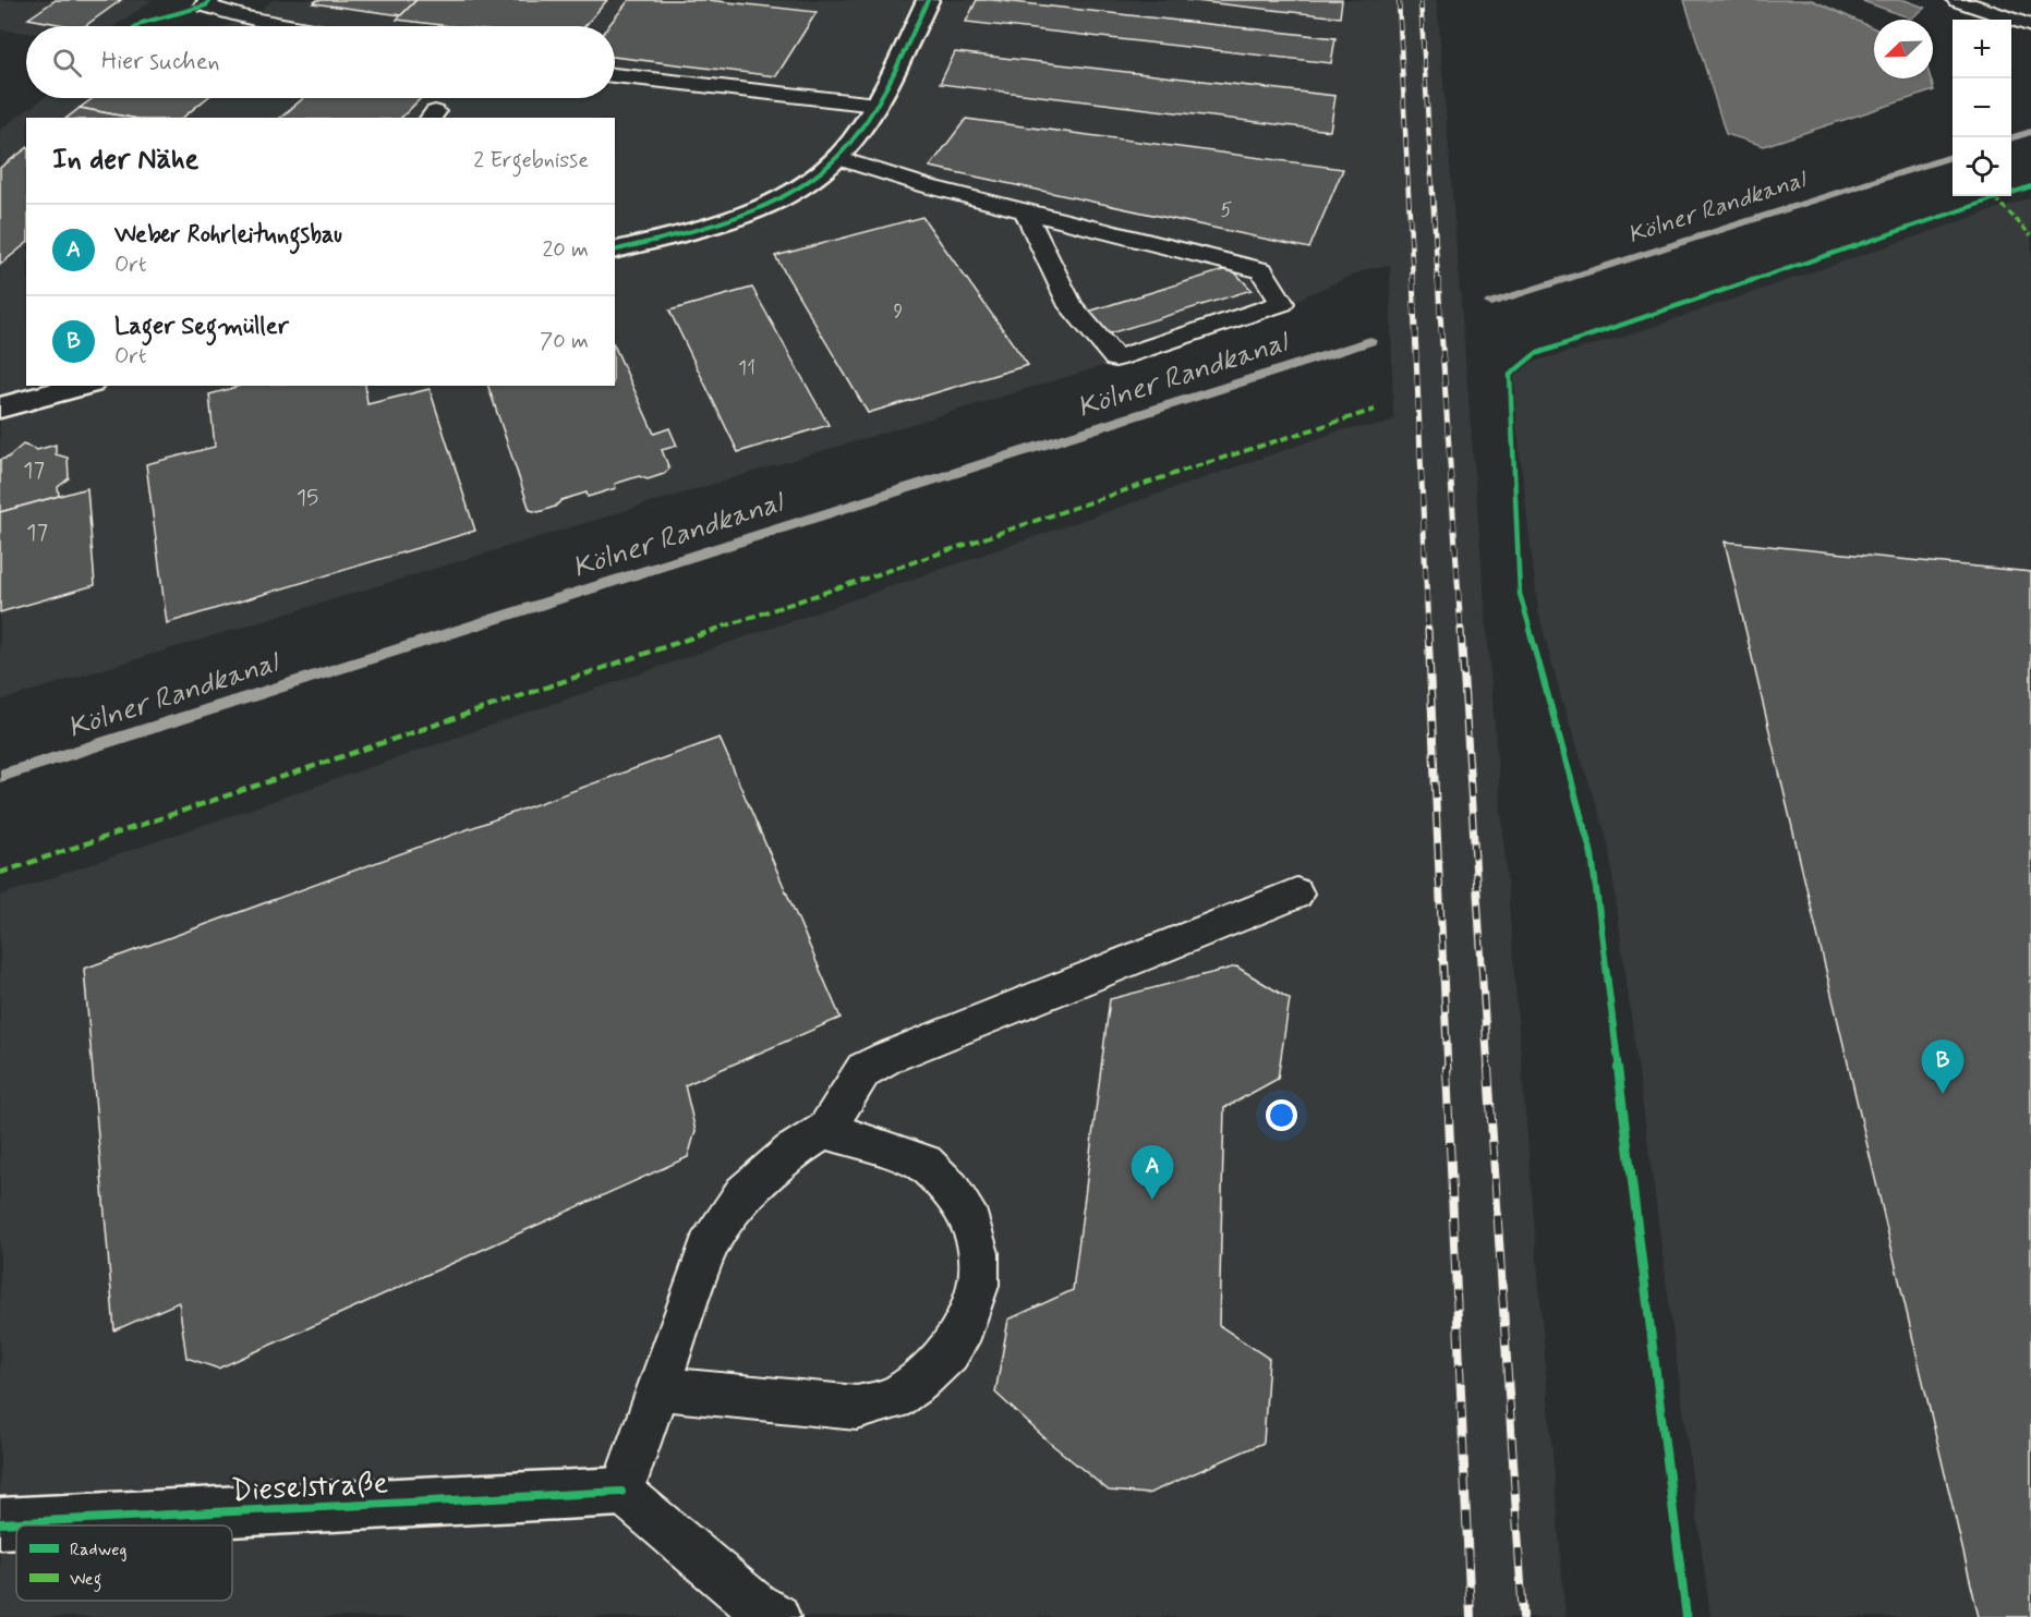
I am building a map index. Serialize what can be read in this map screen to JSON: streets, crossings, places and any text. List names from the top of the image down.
{
  "streets": {
    "street": ["Dieselstraße"]
  },
  "water": ["Kölner Randkanal"],
  "house_numbers": [
    "5",
    "9",
    "11",
    "17",
    "15",
    "17"
  ],
  "legend": ["Radweg", "Weg"],
  "north": "bottom left",
  "page": {
    "map_buttons": ["+", "−"],
    "search": "Hier suchen",
    "heading": ["In der Nähe", "2 Ergebnisse"],
    "list": [
      {
        "mark": "A",
        "name": "Weber Rohrleitungsbau",
        "note": "Ort",
        "value": "20 m"
      },
      {
        "mark": "B",
        "name": "Lager Segmüller",
        "note": "Ort",
        "value": "70 m"
      }
    ],
    "pins": ["B", "A"]
  }
}
